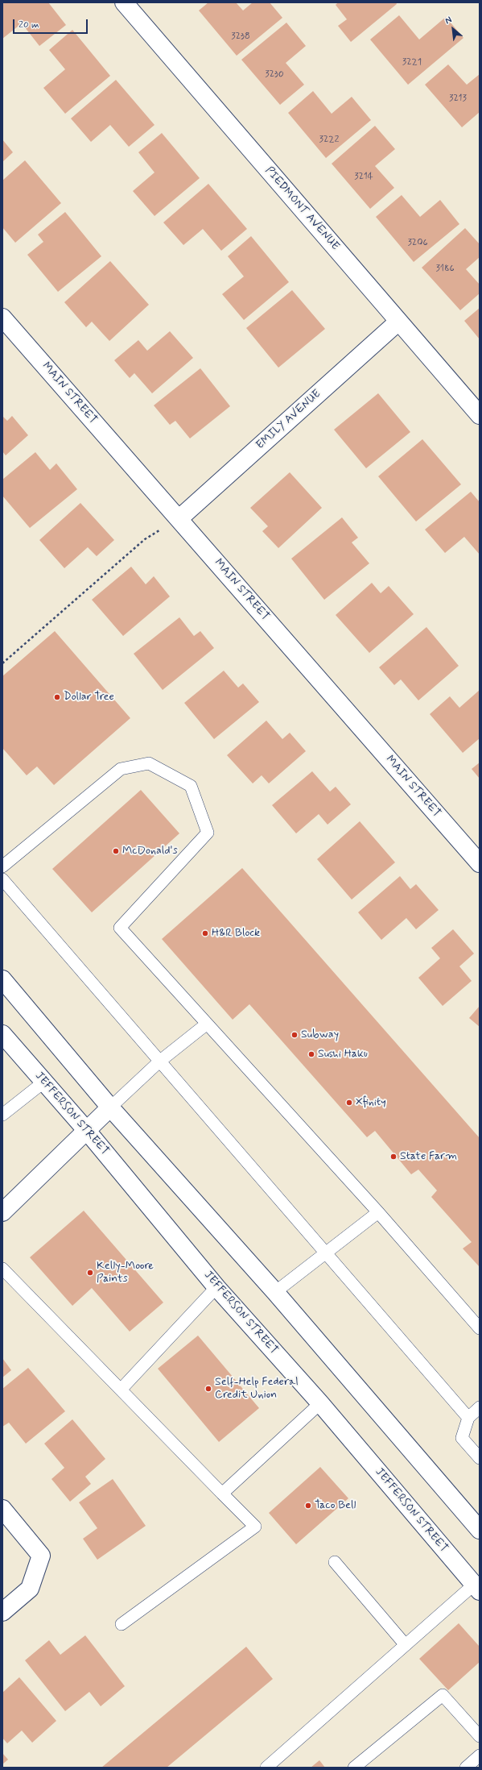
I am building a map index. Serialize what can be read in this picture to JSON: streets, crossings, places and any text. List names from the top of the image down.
{
  "streets": {
    "street": [
      "PIEDMONT AVENUE",
      "MAIN STREET",
      "EMILY AVENUE",
      "JEFFERSON STREET"
    ]
  },
  "crossings": [
    ["PIEDMONT AVENUE", "EMILY AVENUE"],
    ["MAIN STREET", "EMILY AVENUE"]
  ],
  "places": [
    "Dollar Tree",
    "McDonald's",
    "H&R Block",
    "Subway",
    "Sushi Haku",
    "Xfinity",
    "State Farm",
    "Kelly-Moore Paints",
    "Self-Help Federal Credit Union",
    "Taco Bell"
  ],
  "house_numbers": [
    "3238",
    "3221",
    "3230",
    "3213",
    "3222",
    "3214",
    "3206",
    "3186"
  ],
  "scale_bar": "20 m",
  "north": "top left"
}
